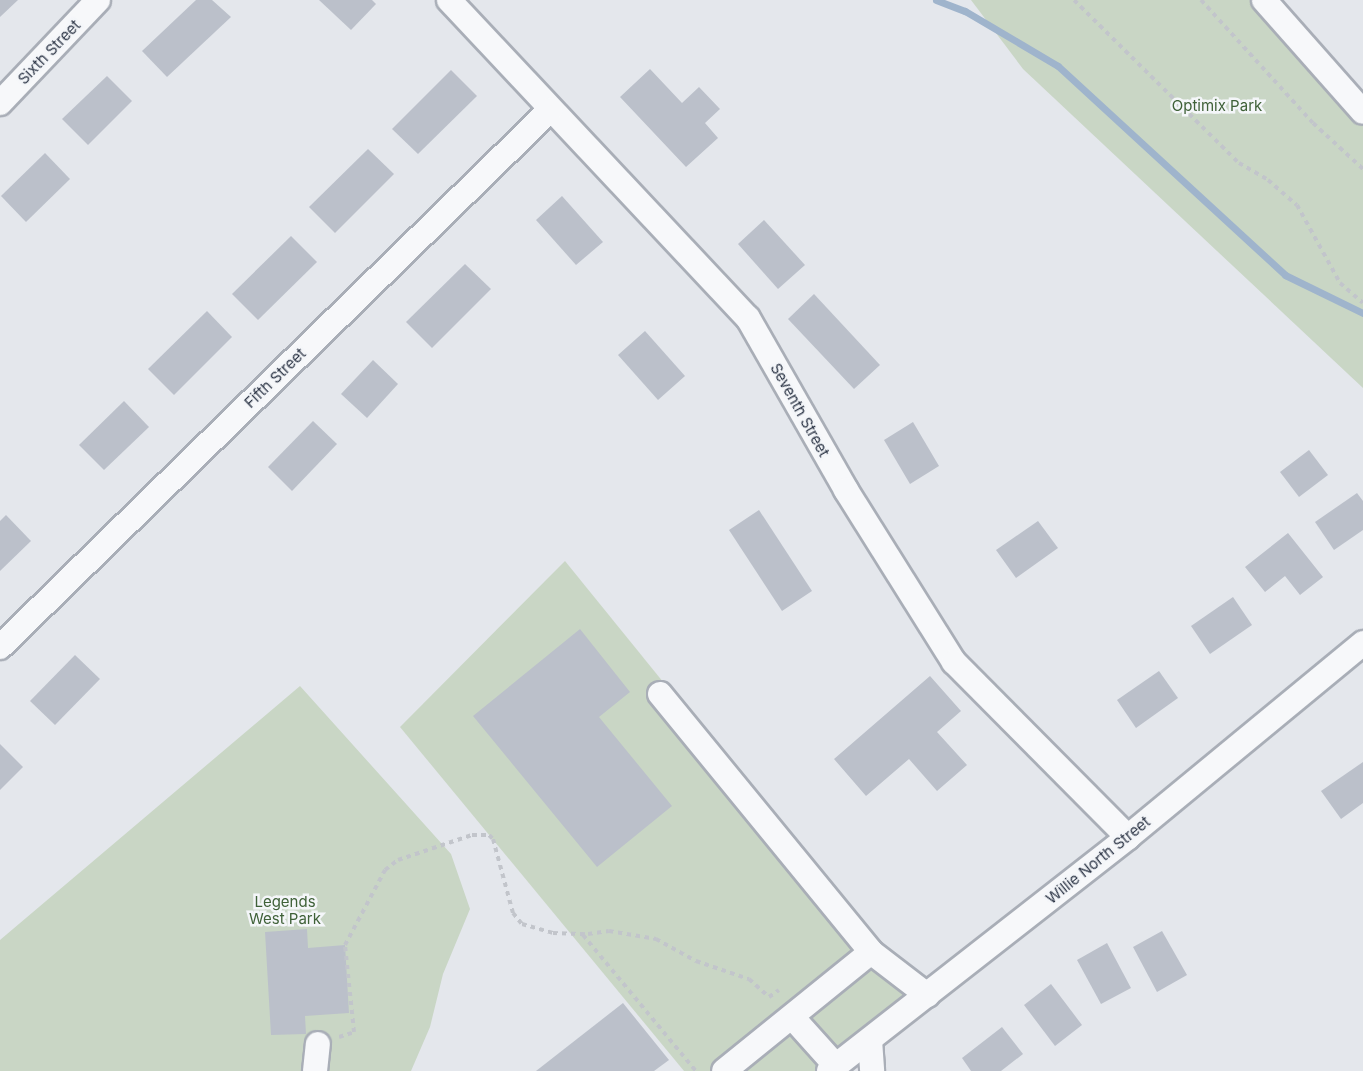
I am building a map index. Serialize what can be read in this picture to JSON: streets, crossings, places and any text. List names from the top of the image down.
{
  "streets": {
    "street": [
      "Sixth Street",
      "Fifth Street",
      "Seventh Street",
      "Willie North Street"
    ]
  },
  "crossings": [
    ["Fifth Street", "Seventh Street"],
    ["Seventh Street", "Willie North Street"]
  ],
  "parks": ["Optimix Park", "Legends West Park"]
}
